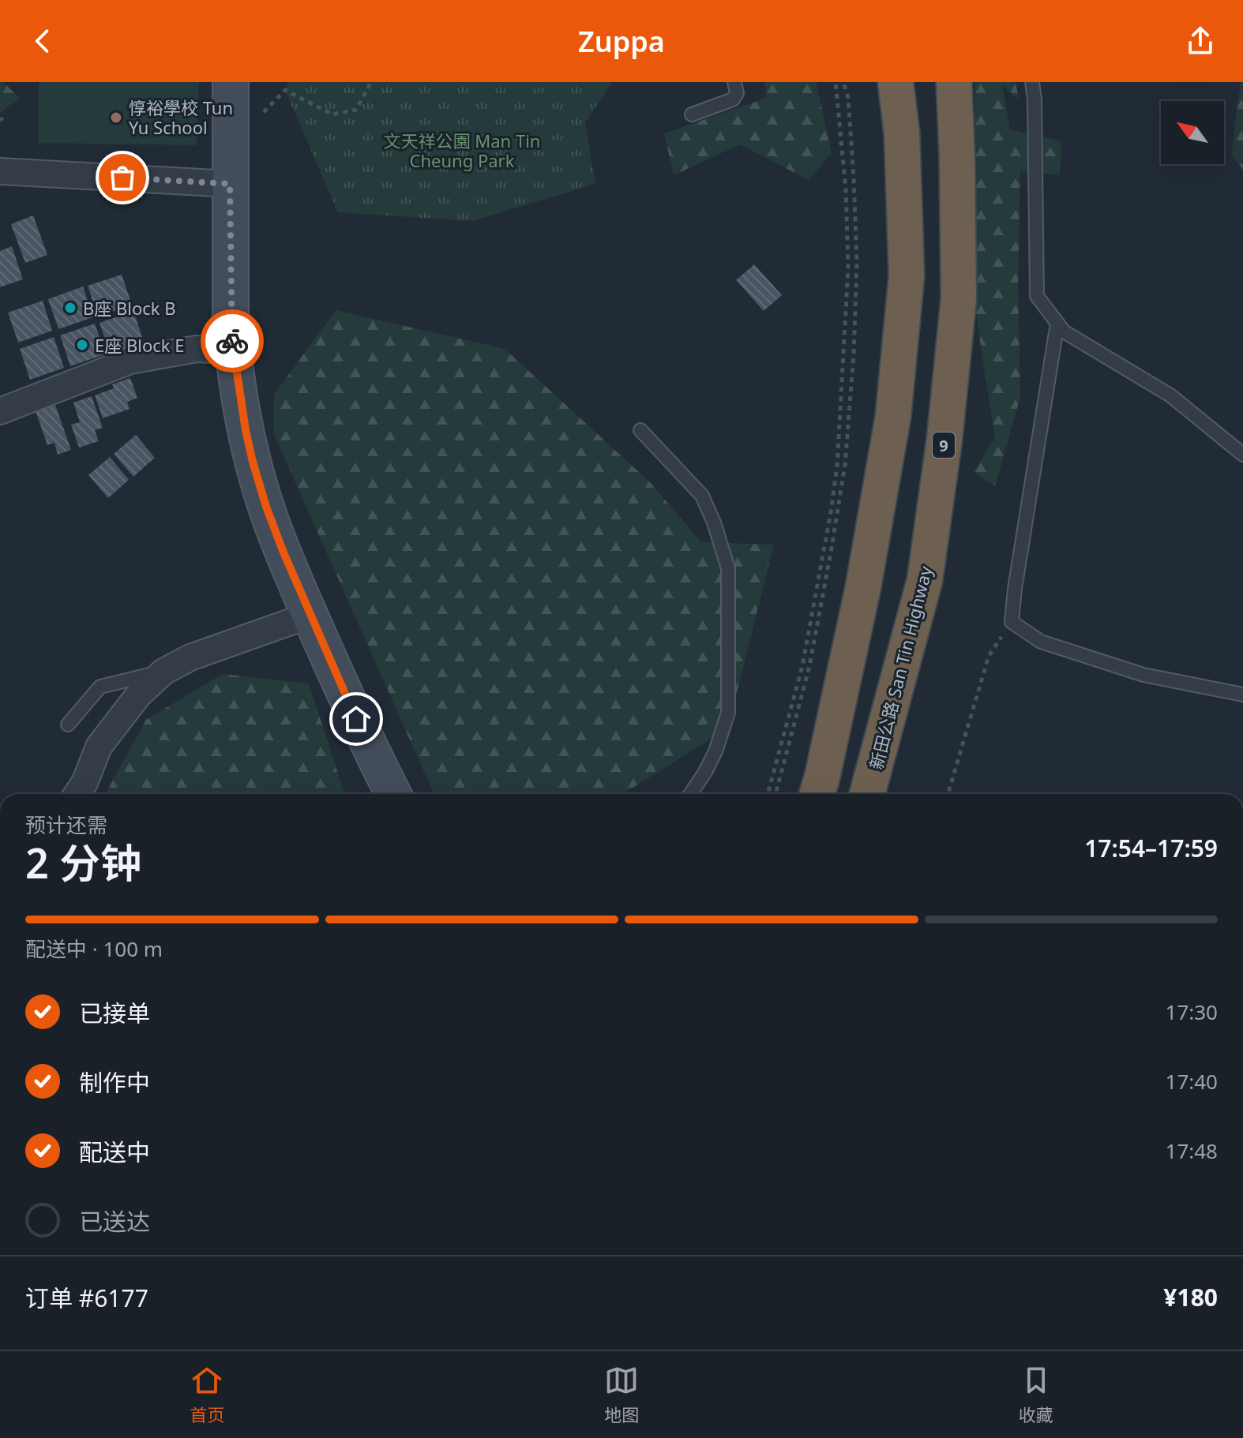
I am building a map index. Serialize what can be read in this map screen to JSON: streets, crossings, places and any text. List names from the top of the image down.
{
  "streets": {
    "highway": ["9", "新田公路 San Tin Highway"]
  },
  "parks": ["文天祥公園 Man Tin Cheung Park"],
  "places": ["惇裕學校 Tun Yu School", "B座 Block B", "E座 Block E"],
  "north": "top left",
  "page": {
    "header": "Zuppa",
    "heading": ["2 分钟", "预计还需", "17:54–17:59"],
    "panel": ["订单 #6177", "¥180"],
    "bar": "配送中 · 100 m",
    "list": [
      ["已接单", "17:30"],
      ["制作中", "17:40"],
      ["配送中", "17:48"],
      "已送达"
    ],
    "tabs": ["首页", "地图", "收藏"]
  }
}
